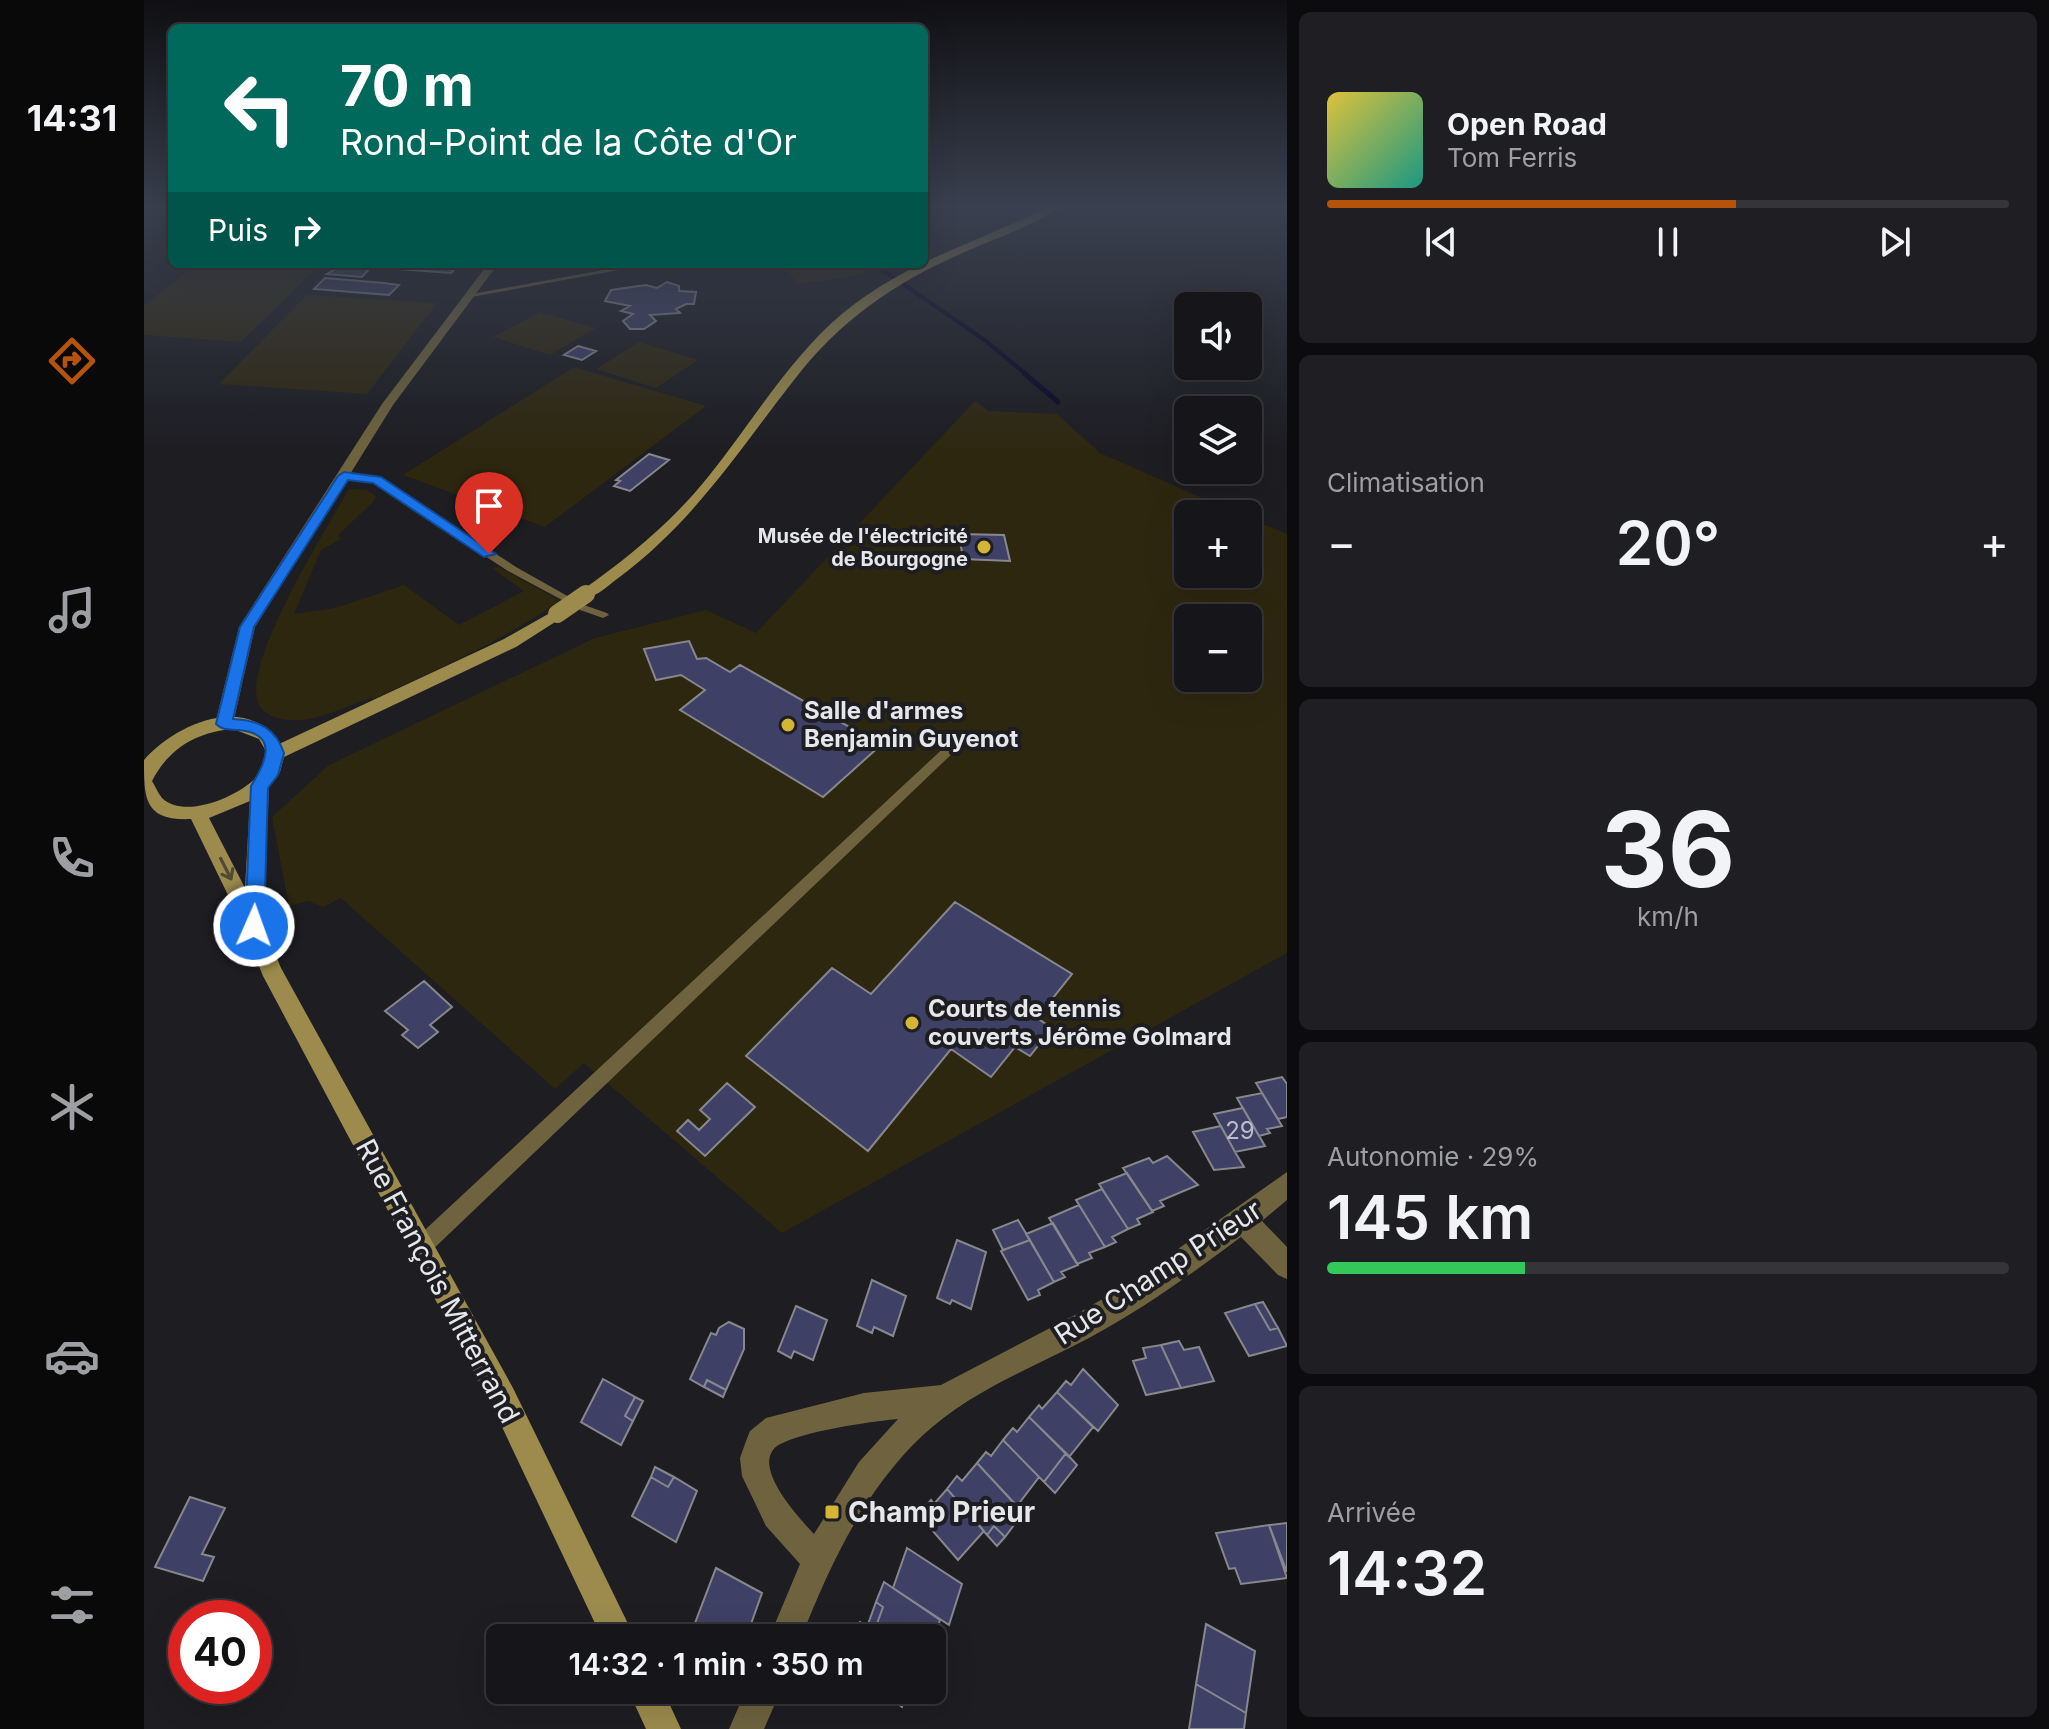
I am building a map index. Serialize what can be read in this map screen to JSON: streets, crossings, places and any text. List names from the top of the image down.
{
  "streets": {
    "street": ["Rue Champ Prieur", "Rue François Mitterrand"]
  },
  "places": {
    "other": ["Musée de l'électricité de Bourgogne", "Salle d'armes Benjamin Guyenot", "Courts de tennis couverts Jérôme Golmard"],
    "transit": ["Champ Prieur"]
  },
  "house_numbers": ["29"],
  "page": {
    "tabs": "14:31",
    "turn": ["70 m", "Rond-Point de la Côte d'Or"],
    "song": ["Open Road", "Tom Ferris"],
    "then": "Puis",
    "map_buttons": ["+", "−"],
    "tile": [
      "Climatisation",
      ["36", "km/h"],
      ["Autonomie · 29%", "145 km"],
      ["Arrivée", "14:32"]
    ],
    "heat": ["−", "20°", "+"],
    "limit": "40",
    "trip": "14:32 · 1 min · 350 m"
  }
}
